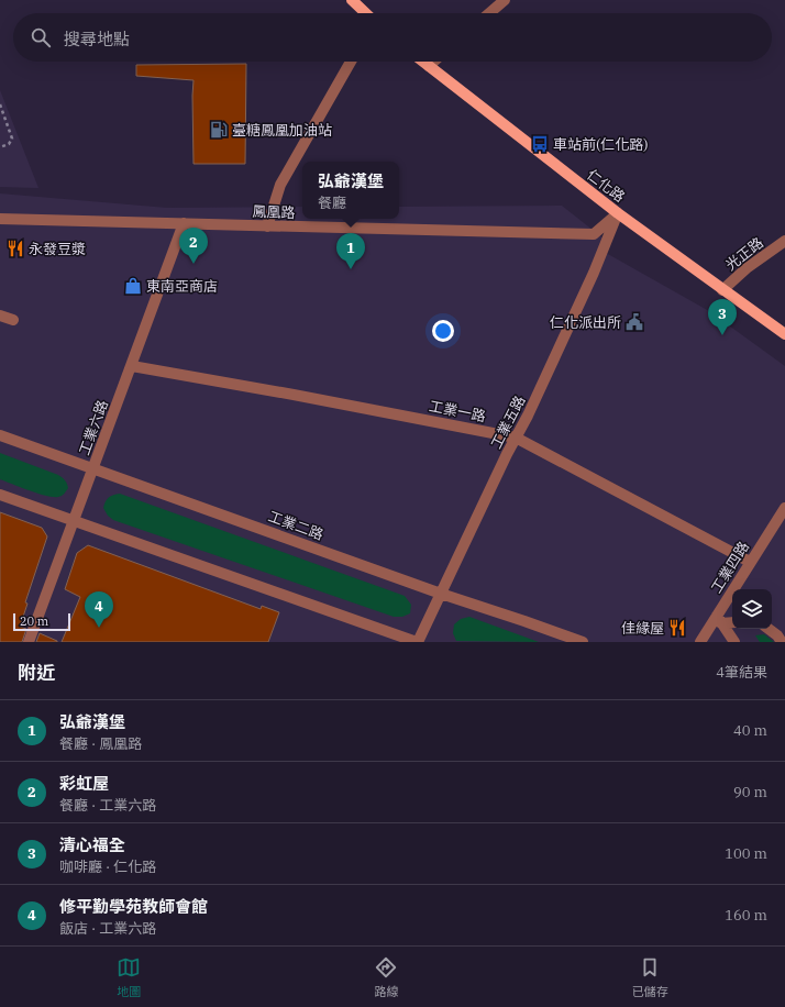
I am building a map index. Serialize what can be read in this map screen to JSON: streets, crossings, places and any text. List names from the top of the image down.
{
  "streets": {
    "main road": ["仁化路"],
    "street": [
      "鳳凰路",
      "光正路",
      "工業一路",
      "工業五路",
      "工業六路",
      "工業二路",
      "工業四路"
    ]
  },
  "crossings": [
    ["仁化路", "鳳凰路"],
    ["仁化路", "光正路"],
    ["仁化路", "工業五路"],
    ["鳳凰路", "工業五路"],
    ["鳳凰路", "工業六路"],
    ["工業一路", "工業五路"],
    ["工業一路", "工業六路"],
    ["工業一路", "工業四路"],
    ["工業五路", "工業二路"],
    ["工業六路", "工業二路"]
  ],
  "places": {
    "fuel station": ["臺糖鳳凰加油站"],
    "bus stop": ["車站前(仁化路)"],
    "restaurant": ["永發豆漿", "佳緣屋"],
    "shop": ["東南亞商店"],
    "public building": ["仁化派出所"]
  },
  "scale_bar": "20 m",
  "page": {
    "search": "搜尋地點",
    "popup": ["弘爺漢堡", "餐廳"],
    "pins": [
      "2",
      "1",
      "3",
      "4"
    ],
    "scale": "20 m",
    "heading": ["附近", "4筆結果"],
    "list": [
      {
        "mark": "1",
        "name": "弘爺漢堡",
        "note": "餐廳 · 鳳凰路",
        "value": "40 m"
      },
      {
        "mark": "2",
        "name": "彩虹屋",
        "note": "餐廳 · 工業六路",
        "value": "90 m"
      },
      {
        "mark": "3",
        "name": "清心福全",
        "note": "咖啡廳 · 仁化路",
        "value": "100 m"
      },
      {
        "mark": "4",
        "name": "修平勤學苑教師會館",
        "note": "飯店 · 工業六路",
        "value": "160 m"
      }
    ],
    "nav": ["地圖", "路線", "已儲存"]
  }
}
